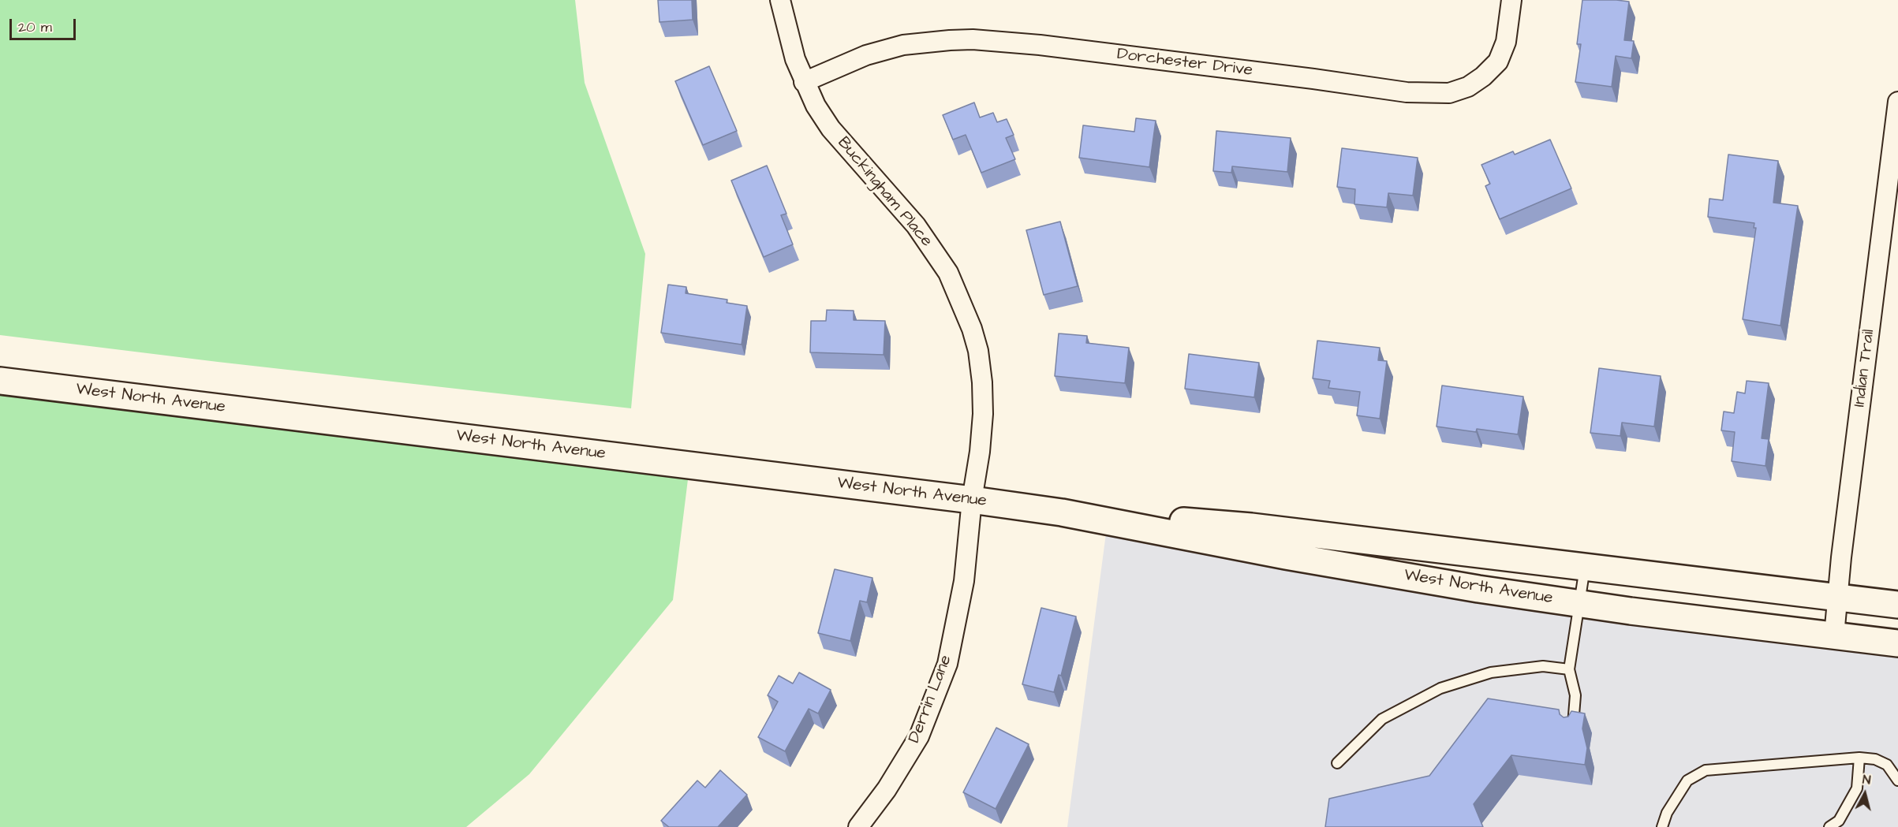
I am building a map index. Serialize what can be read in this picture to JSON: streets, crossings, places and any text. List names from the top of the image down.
{
  "streets": {
    "main road": ["West North Avenue"],
    "street": [
      "Dorchester Drive",
      "Buckingham Place",
      "Indian Trail",
      "Derrin Lane"
    ]
  },
  "crossings": [
    ["Dorchester Drive", "Buckingham Place"],
    ["Buckingham Place", "West North Avenue"],
    ["Buckingham Place", "Derrin Lane"],
    ["Indian Trail", "West North Avenue"],
    ["West North Avenue", "Derrin Lane"]
  ],
  "scale_bar": "20 m",
  "north": "top"
}
